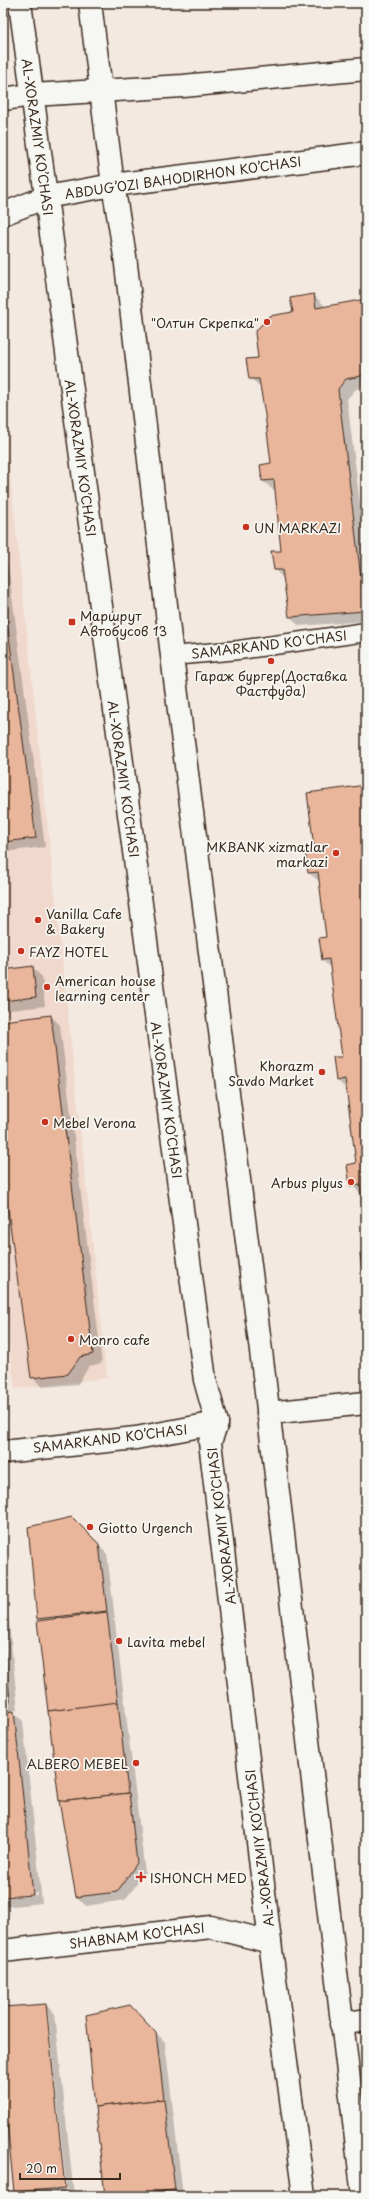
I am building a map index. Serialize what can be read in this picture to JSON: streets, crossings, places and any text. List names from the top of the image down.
{
  "streets": {
    "main road": [
      "AL-XORAZMIY KO’CHASI",
      "ABDUG’OZI BAHODIRHON KO’CHASI",
      "SAMARKAND KO’CHASI",
      "SHABNAM KO’CHASI"
    ],
    "lane": ["SAMARKAND KO'CHASI"]
  },
  "crossings": [
    ["AL-XORAZMIY KO’CHASI", "ABDUG’OZI BAHODIRHON KO’CHASI"],
    ["AL-XORAZMIY KO’CHASI", "SAMARKAND KO’CHASI"],
    ["AL-XORAZMIY KO’CHASI", "SHABNAM KO’CHASI"]
  ],
  "places": {
    "other": [
      "\"Олтин Скрепка\"",
      "UN MARKAZI",
      "Гараж бургер(Доставка Фастфуда)",
      "MKBANK xizmatlar markazi",
      "Vanilla Cafe & Bakery",
      "FAYZ HOTEL",
      "American house learning center",
      "Khorazm Savdo Market",
      "Mebel Verona",
      "Arbus plyus",
      "Monro cafe",
      "Giotto Urgench",
      "Lavita mebel",
      "ALBERO MEBEL"
    ],
    "transit": ["Маршрут Автобусов 13"],
    "health": ["ISHONCH MED"]
  },
  "scale_bar": "20 m"
}
